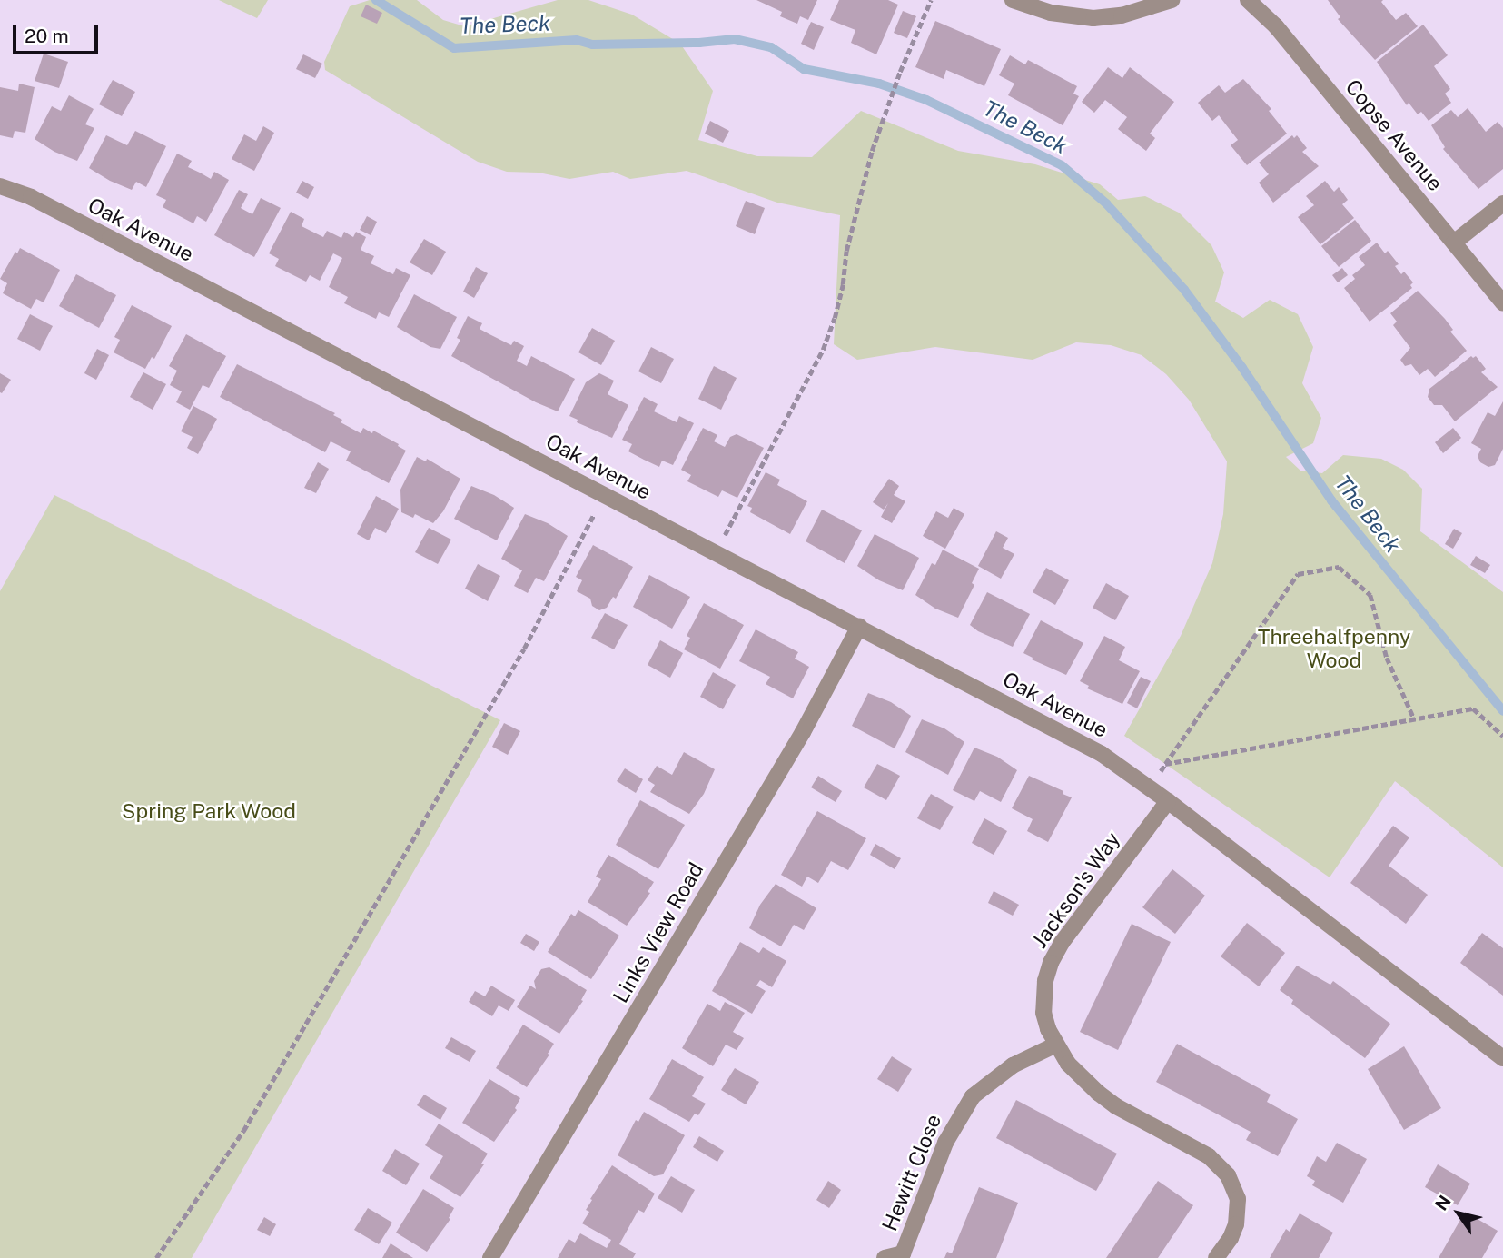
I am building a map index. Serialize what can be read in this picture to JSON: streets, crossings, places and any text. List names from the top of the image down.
{
  "streets": {
    "street": [
      "Copse Avenue",
      "Oak Avenue",
      "Jackson's Way",
      "Links View Road",
      "Hewitt Close"
    ]
  },
  "crossings": [
    ["Oak Avenue", "Jackson's Way"],
    ["Oak Avenue", "Links View Road"],
    ["Jackson's Way", "Hewitt Close"]
  ],
  "water": ["The Beck"],
  "parks": ["Threehalfpenny Wood", "Spring Park Wood"],
  "scale_bar": "20 m",
  "north": "top left"
}
